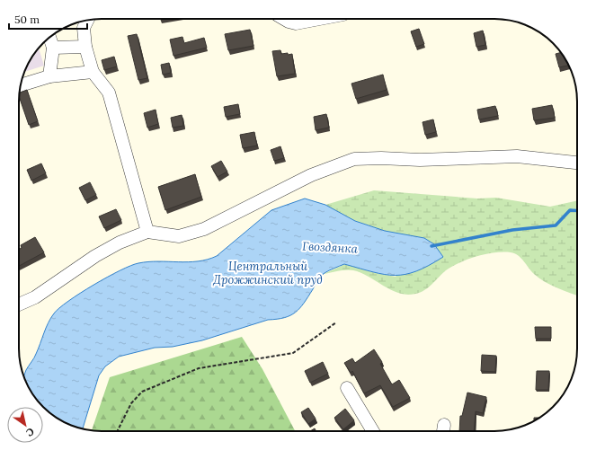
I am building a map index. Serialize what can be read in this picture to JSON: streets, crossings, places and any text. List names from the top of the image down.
{
  "water": ["Гвоздянка", "Центральный Дрожжинский пруд"],
  "scale_bar": "50 m",
  "north": "bottom right"
}
